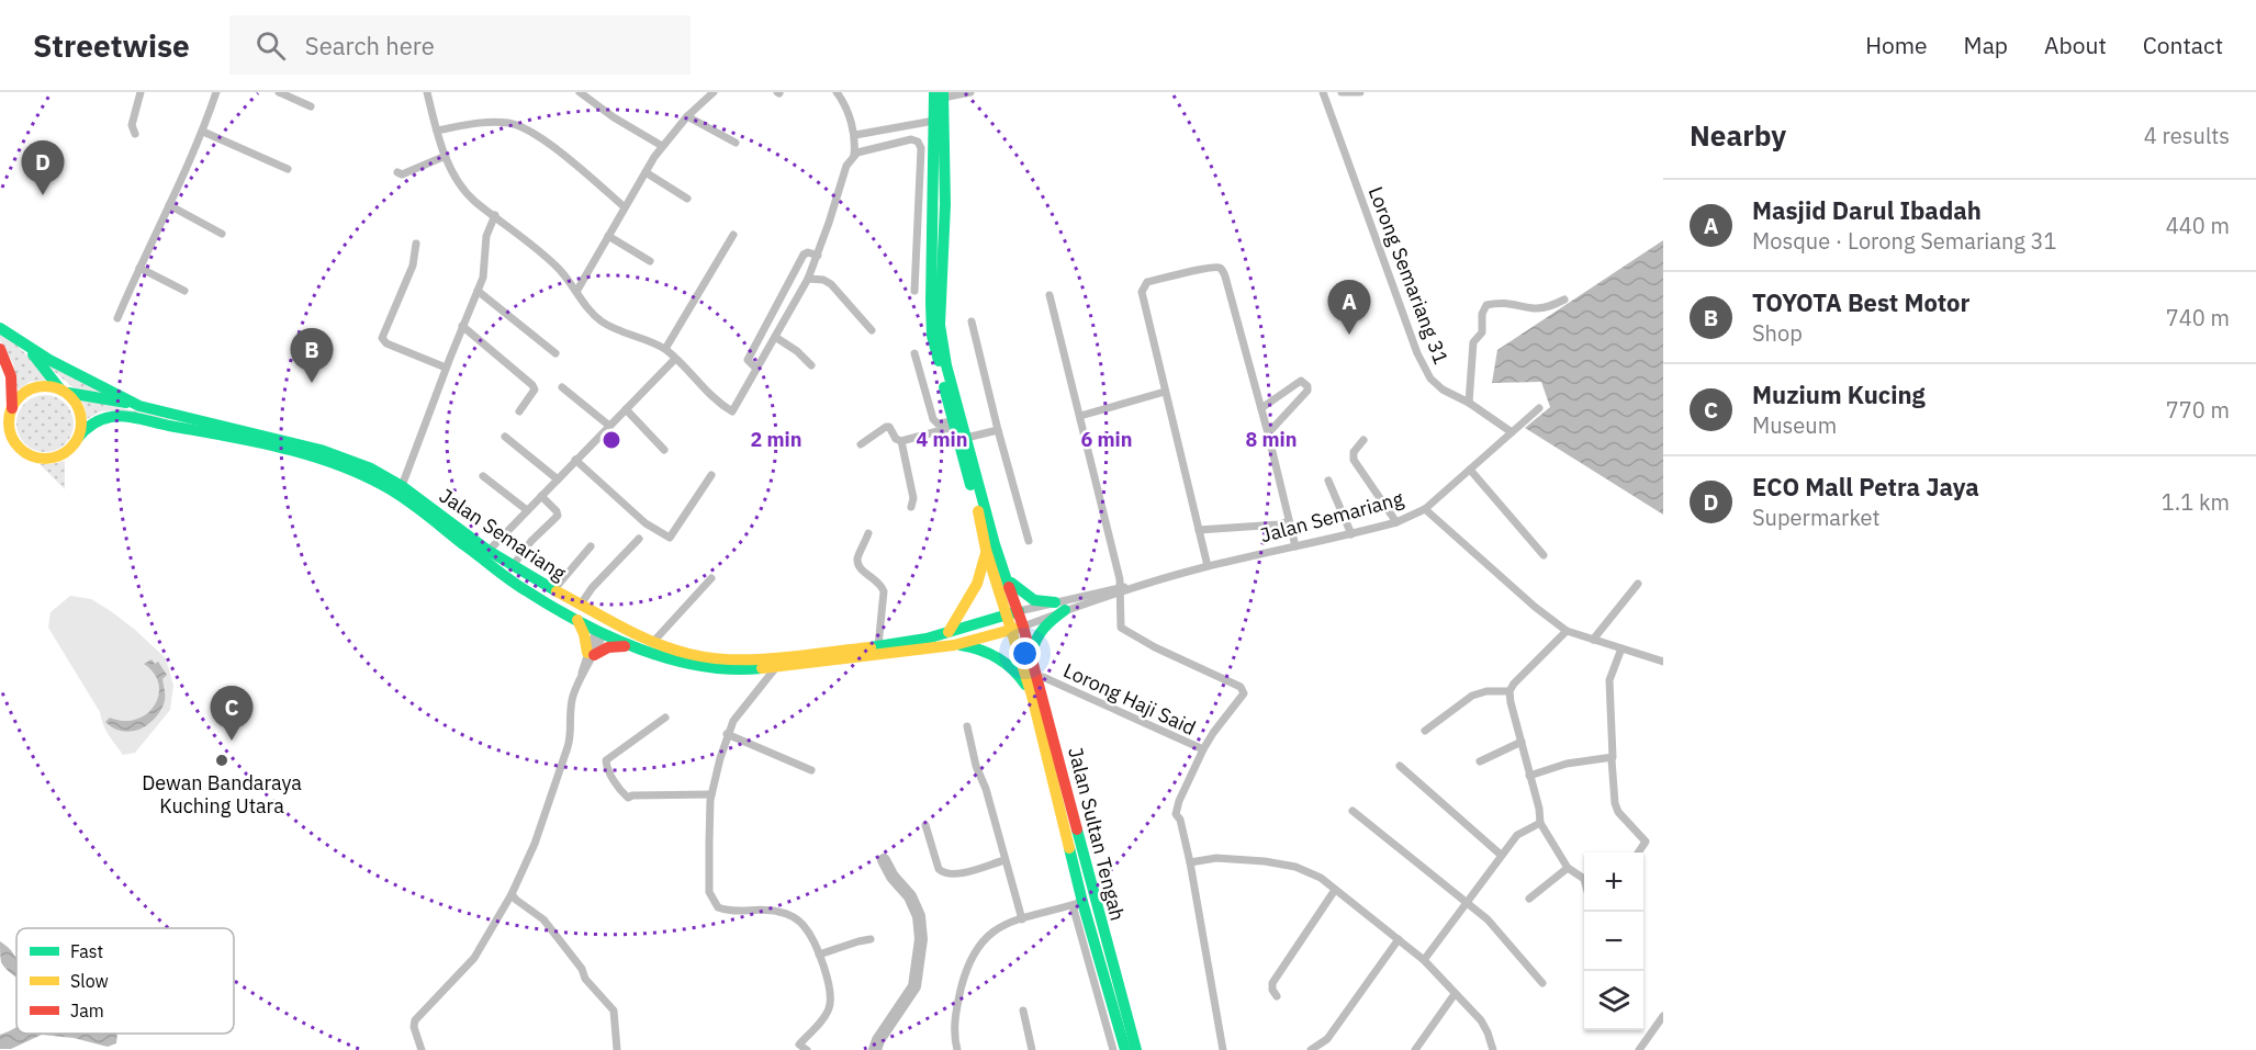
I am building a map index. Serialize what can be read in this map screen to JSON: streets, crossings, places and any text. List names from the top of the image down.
{
  "streets": {
    "main road": ["Jalan Semariang", "Jalan Sultan Tengah"],
    "street": ["Lorong Semariang 31", "Lorong Haji Said"]
  },
  "crossings": [
    ["Lorong Semariang 31", "Jalan Semariang"],
    ["Jalan Semariang", "Jalan Sultan Tengah"]
  ],
  "places": ["Dewan Bandaraya Kuching Utara"],
  "legend": ["Fast", "Slow", "Jam"],
  "page": {
    "header": "Streetwise",
    "search": "Search here",
    "nav": [
      "Home",
      "Map",
      "About",
      "Contact"
    ],
    "heading": ["Nearby", "4 results"],
    "pins": [
      "D",
      "A",
      "B",
      "C"
    ],
    "list": [
      {
        "mark": "A",
        "name": "Masjid Darul Ibadah",
        "note": "Mosque · Lorong Semariang 31",
        "value": "440 m"
      },
      {
        "mark": "B",
        "name": "TOYOTA Best Motor",
        "note": "Shop",
        "value": "740 m"
      },
      {
        "mark": "C",
        "name": "Muzium Kucing",
        "note": "Museum",
        "value": "770 m"
      },
      {
        "mark": "D",
        "name": "ECO Mall Petra Jaya",
        "note": "Supermarket",
        "value": "1.1 km"
      }
    ],
    "map_buttons": ["+", "−"]
  },
  "rings": [
    "2 min",
    "4 min",
    "6 min",
    "8 min"
  ]
}
